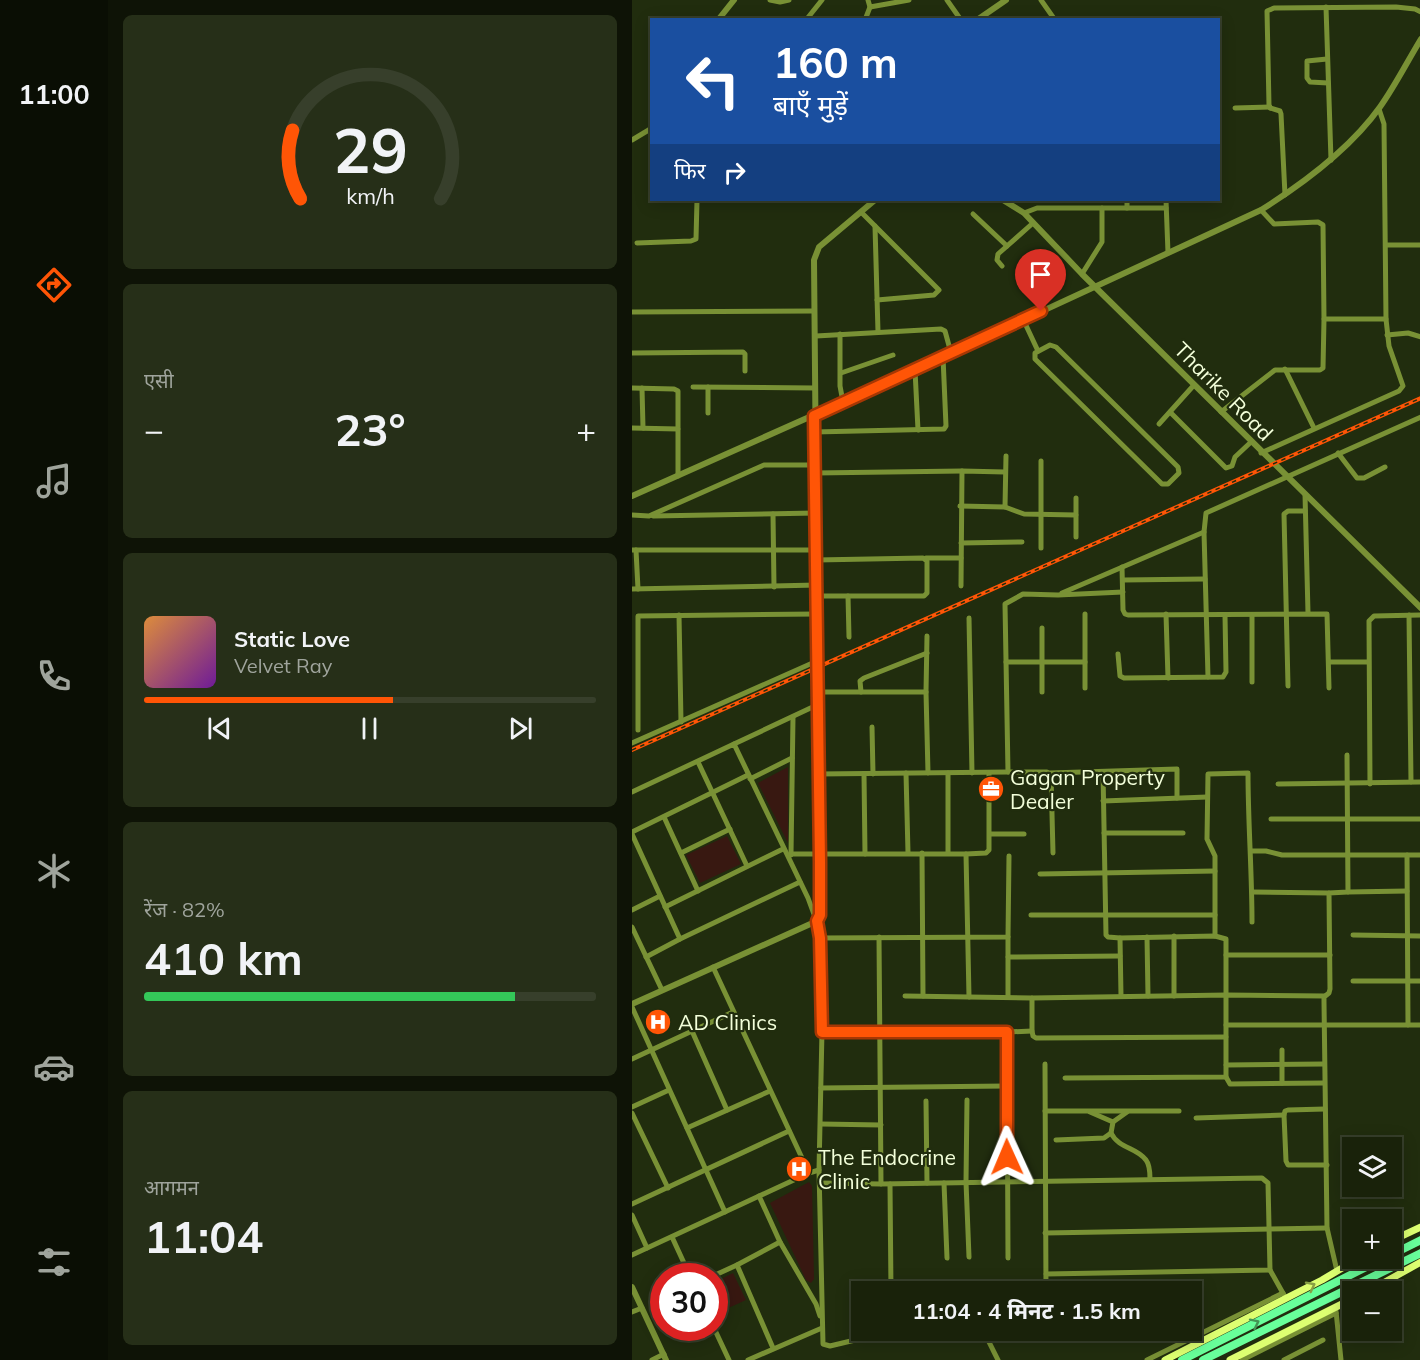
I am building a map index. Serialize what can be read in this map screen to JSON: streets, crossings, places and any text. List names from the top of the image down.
{
  "streets": {
    "street": ["Tharike Road"]
  },
  "places": {
    "office": ["Gagan Property Dealer"],
    "hospital": ["AD Clinics", "The Endocrine Clinic"]
  },
  "page": {
    "tabs": "11:00",
    "turn": ["160 m", "बाएँ मुड़ें"],
    "then": "फिर",
    "tile": [
      "एसी",
      ["रेंज · 82%", "410 km"],
      ["आगमन", "11:04"]
    ],
    "heat": ["−", "23°", "+"],
    "song": ["Static Love", "Velvet Ray"],
    "map_buttons": ["+", "−"],
    "limit": "30",
    "trip": "11:04 · 4 मिनट · 1.5 km",
    "gauge": ["29", "km/h"]
  }
}
